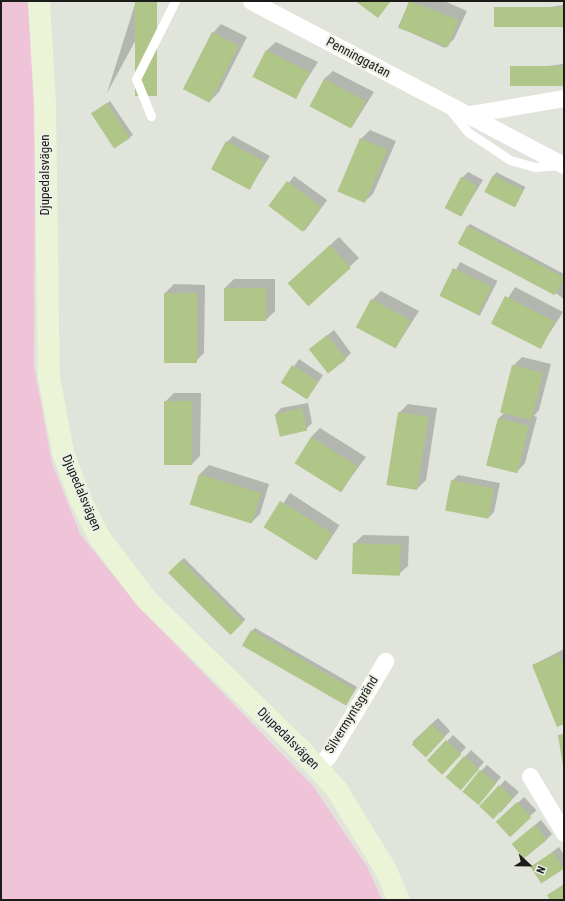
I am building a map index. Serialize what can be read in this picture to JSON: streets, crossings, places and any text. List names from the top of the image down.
{
  "streets": {
    "street": ["Penninggatan", "Djupedalsvägen", "Silvermyntsgränd"]
  },
  "crossings": [
    ["Djupedalsvägen", "Silvermyntsgränd"]
  ],
  "north": "right"
}
